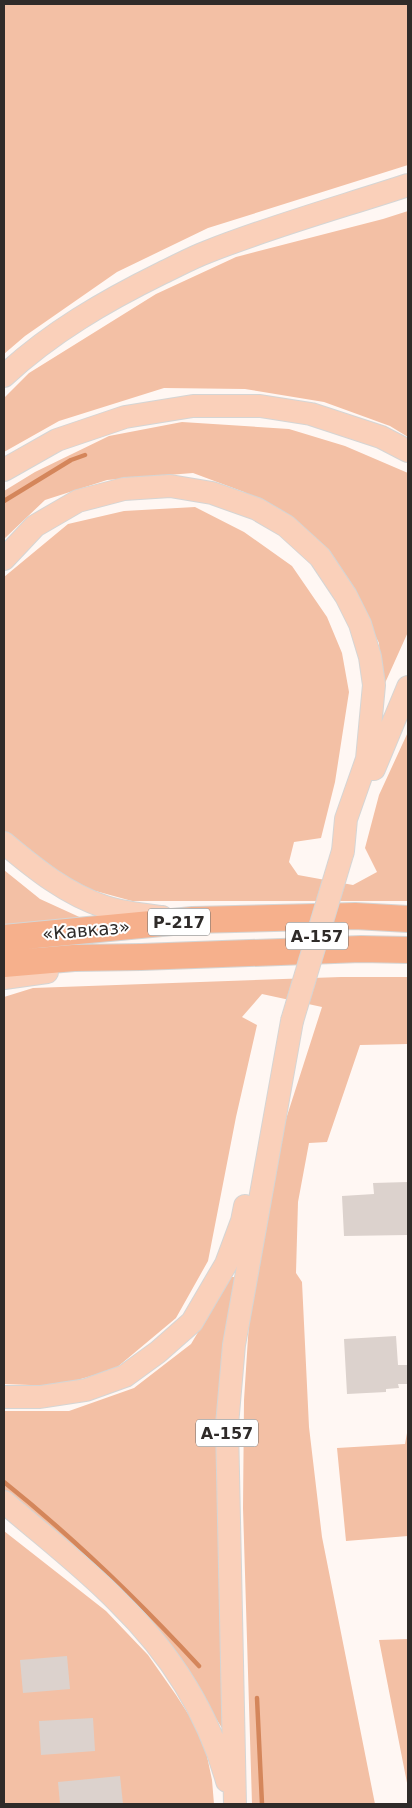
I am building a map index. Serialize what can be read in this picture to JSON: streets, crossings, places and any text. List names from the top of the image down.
{
  "streets": {
    "highway": ["Р-217", "«Кавказ»"],
    "main road": ["А-157"]
  },
  "crossings": [
    ["Р-217", "«Кавказ»"]
  ]
}
